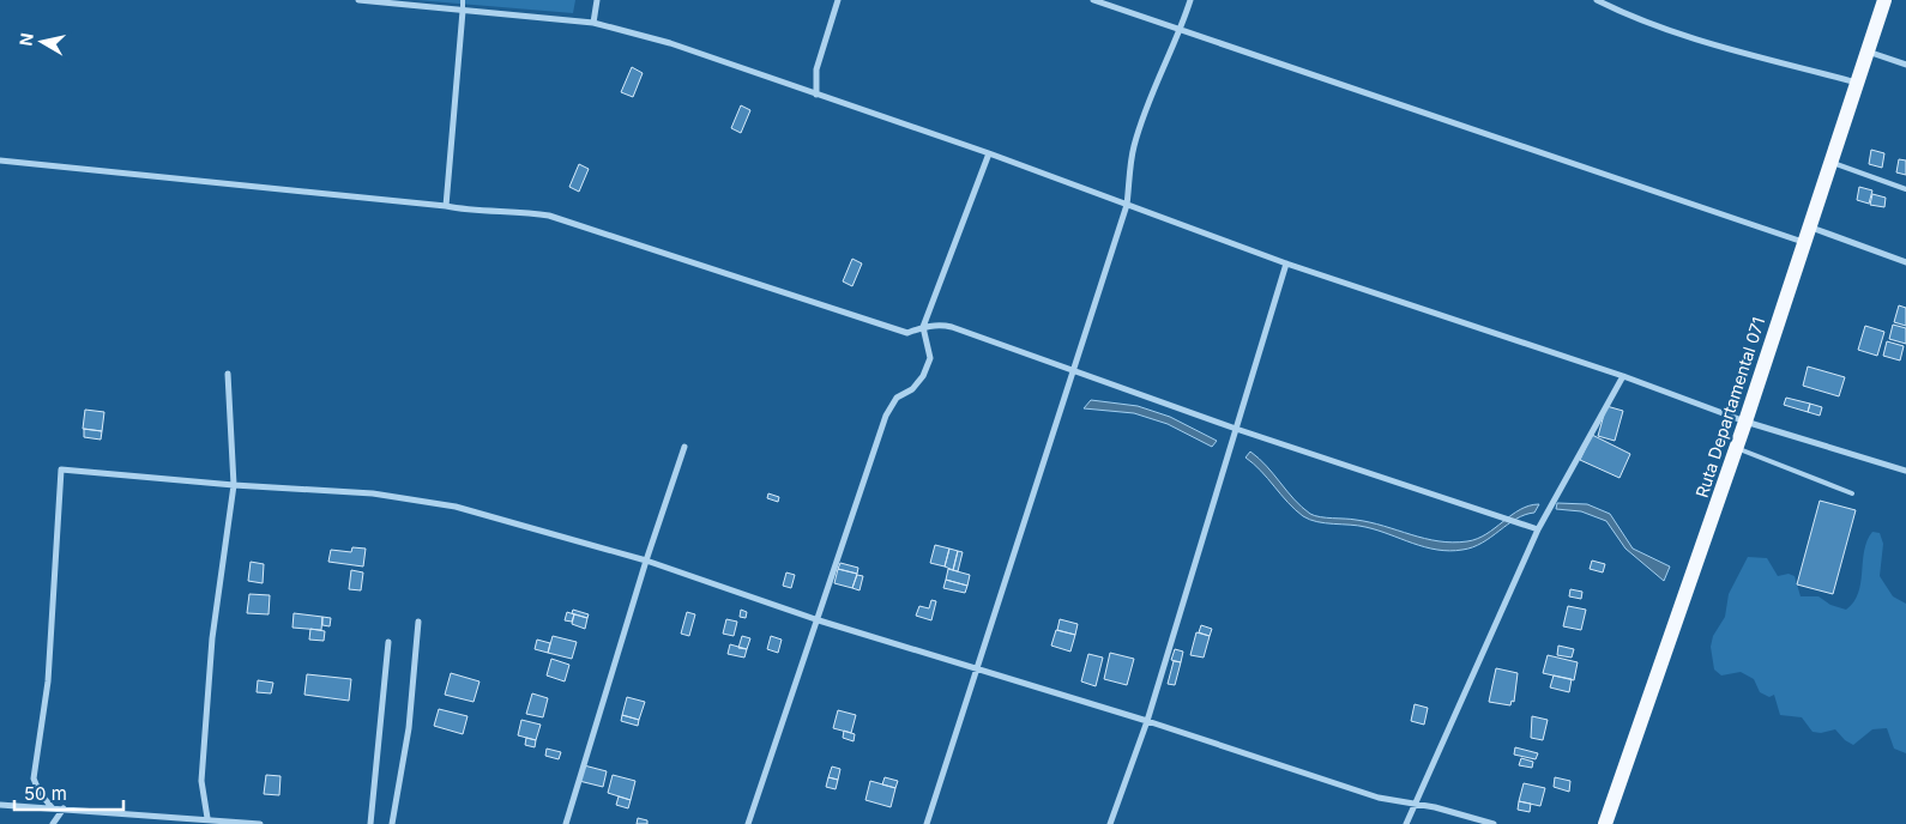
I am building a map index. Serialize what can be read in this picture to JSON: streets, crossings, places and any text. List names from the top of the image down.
{
  "streets": {
    "main road": ["Ruta Departamental 071"]
  },
  "scale_bar": "50 m",
  "north": "left"
}
